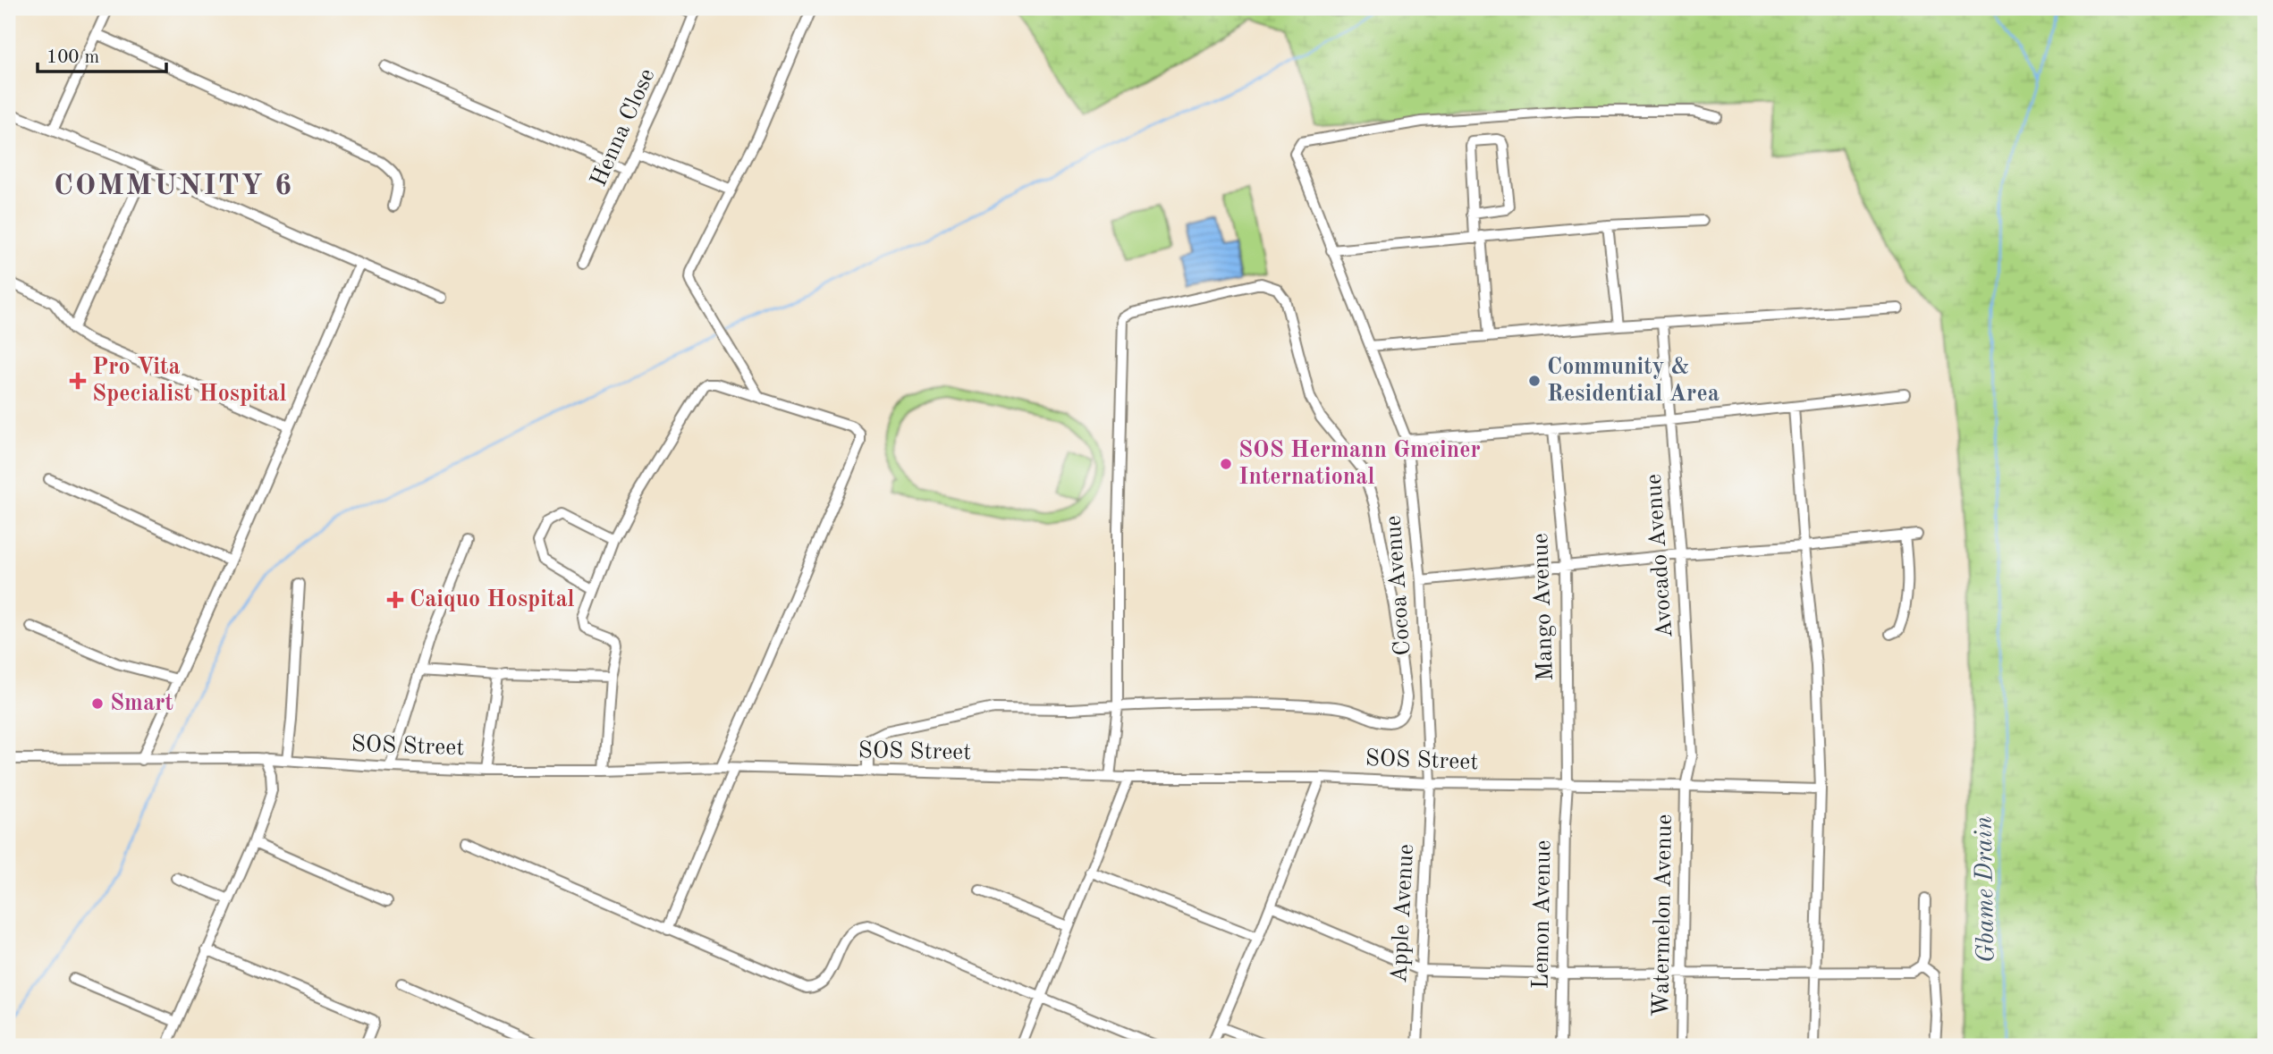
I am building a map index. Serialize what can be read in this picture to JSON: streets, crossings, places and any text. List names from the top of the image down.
{
  "streets": {
    "street": [
      "Henna Close",
      "Avocado Avenue",
      "Cocoa Avenue",
      "Mango Avenue",
      "SOS Street",
      "Apple Avenue",
      "Lemon Avenue",
      "Watermelon Avenue"
    ]
  },
  "crossings": [
    ["Avocado Avenue", "SOS Street"],
    ["Avocado Avenue", "Watermelon Avenue"],
    ["Cocoa Avenue", "SOS Street"],
    ["Cocoa Avenue", "Apple Avenue"],
    ["Mango Avenue", "SOS Street"],
    ["Mango Avenue", "Lemon Avenue"],
    ["SOS Street", "Apple Avenue"],
    ["SOS Street", "Lemon Avenue"],
    ["SOS Street", "Watermelon Avenue"]
  ],
  "districts": ["COMMUNITY 6"],
  "water": ["Gbame Drain"],
  "places": {
    "health": ["Pro Vita Specialist Hospital", "Caiquo Hospital"],
    "other": ["Community & Residential Area", "SOS Hermann Gmeiner International", "Smart"]
  },
  "scale_bar": "100 m"
}
